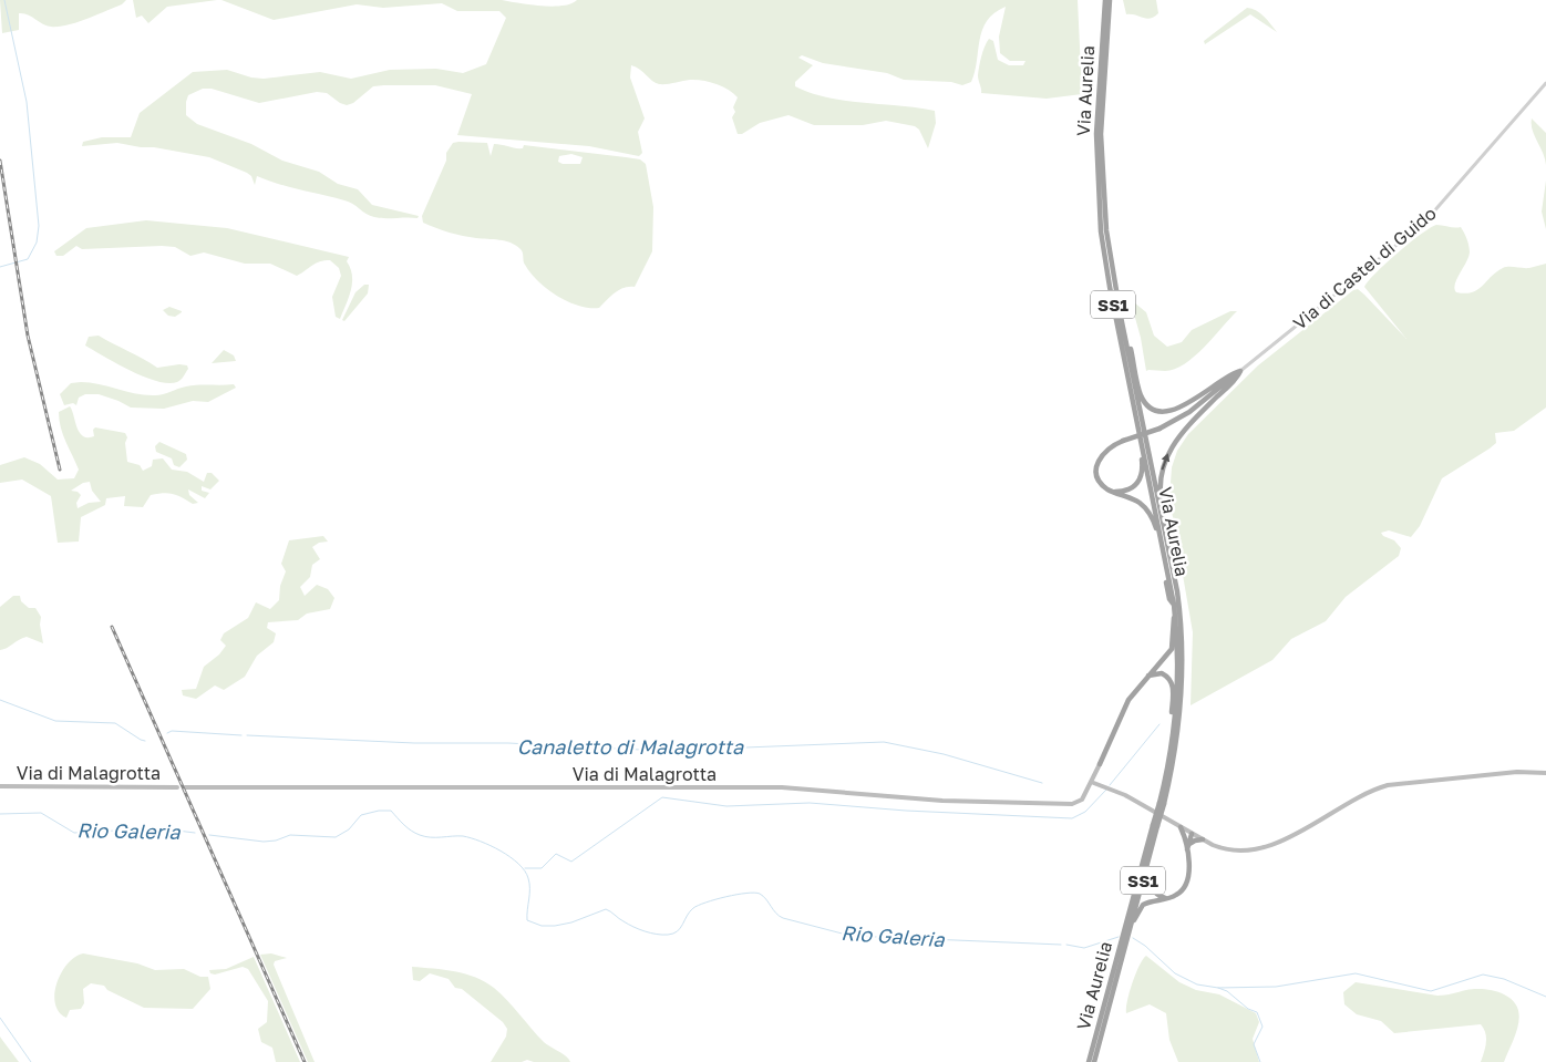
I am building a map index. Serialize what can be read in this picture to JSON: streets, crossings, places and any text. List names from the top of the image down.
{
  "streets": {
    "highway": ["Via Aurelia", "SS1"],
    "main road": ["Via di Malagrotta"],
    "street": ["Via di Castel di Guido"]
  },
  "water": ["Canaletto di Malagrotta", "Rio Galeria"]
}
